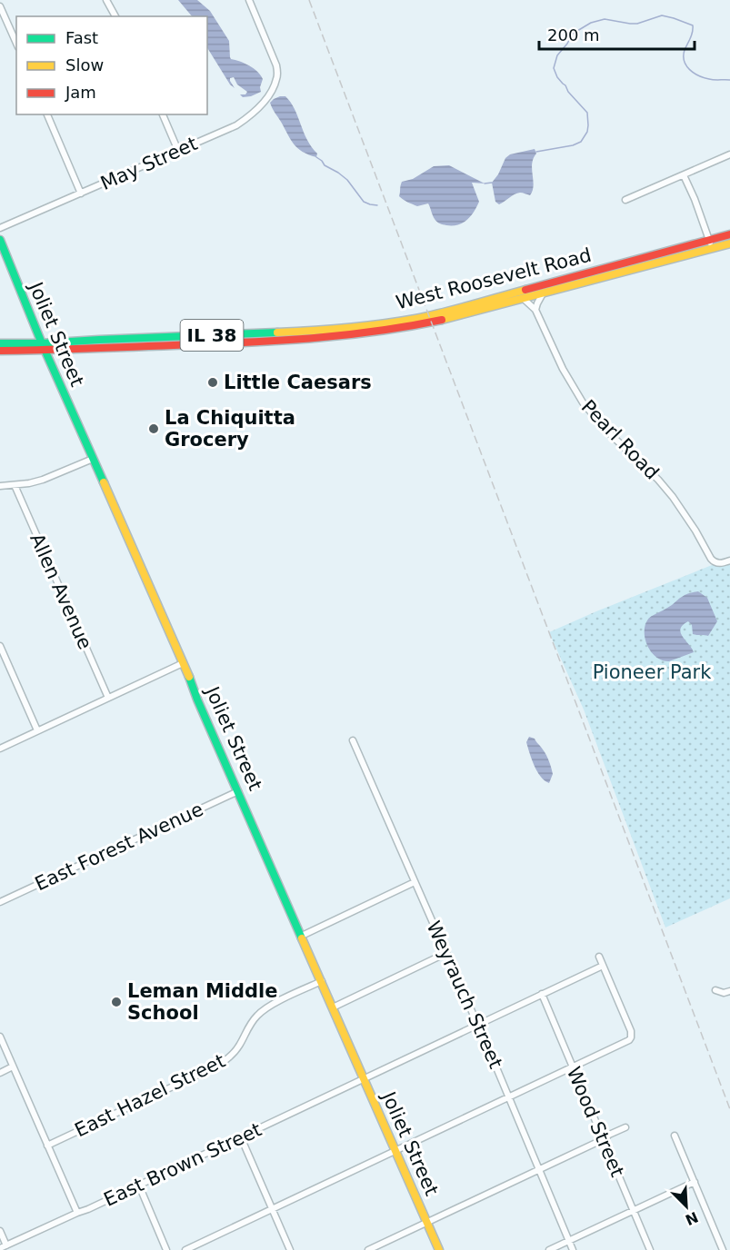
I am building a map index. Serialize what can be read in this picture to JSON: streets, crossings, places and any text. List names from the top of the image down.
{
  "streets": {
    "main road": ["West Roosevelt Road", "Joliet Street", "IL 38"],
    "street": [
      "May Street",
      "Pearl Road",
      "Allen Avenue",
      "East Forest Avenue",
      "Weyrauch Street",
      "East Hazel Street",
      "Wood Street",
      "East Brown Street"
    ]
  },
  "crossings": [
    ["West Roosevelt Road", "Joliet Street"],
    ["West Roosevelt Road", "Pearl Road"],
    ["Joliet Street", "East Forest Avenue"],
    ["Joliet Street", "East Hazel Street"],
    ["Joliet Street", "East Brown Street"],
    ["Weyrauch Street", "East Brown Street"],
    ["Wood Street", "East Brown Street"]
  ],
  "parks": ["Pioneer Park"],
  "places": ["Little Caesars", "La Chiquitta Grocery", "Leman Middle School"],
  "legend": ["Fast", "Slow", "Jam"],
  "scale_bar": "200 m",
  "north": "bottom right"
}
